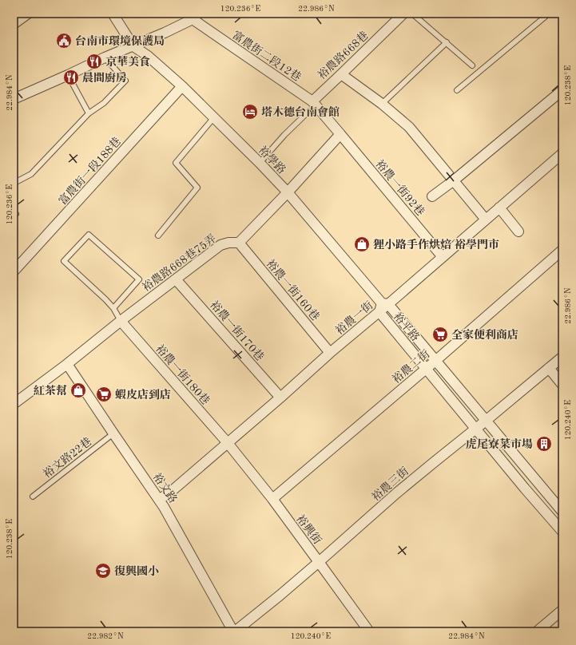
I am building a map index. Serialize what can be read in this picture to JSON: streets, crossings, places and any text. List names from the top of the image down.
{
  "streets": {
    "street": [
      "裕農路668巷",
      "富農街二段12巷",
      "裕學路",
      "富農街一段188巷",
      "裕農一街92巷",
      "裕農路668巷75弄",
      "裕農一街160巷",
      "裕農一街",
      "裕平路",
      "裕農一街170巷",
      "裕農二街",
      "裕農一街180巷",
      "裕農三街",
      "裕文路",
      "裕興街"
    ],
    "lane": ["裕文路22巷"]
  },
  "crossings": [
    ["裕農路668巷", "富農街二段12巷"],
    ["裕學路", "富農街一段188巷"],
    ["裕學路", "裕農一街"],
    ["裕學路", "裕平路"],
    ["裕農一街92巷", "裕農一街"],
    ["裕農路668巷75弄", "裕農一街160巷"],
    ["裕農路668巷75弄", "裕農一街170巷"],
    ["裕農路668巷75弄", "裕農一街180巷"],
    ["裕農路668巷75弄", "裕文路"],
    ["裕農一街160巷", "裕農一街"],
    ["裕農一街", "裕平路"],
    ["裕農一街", "裕農一街170巷"],
    ["裕農一街", "裕農一街180巷"],
    ["裕農一街", "裕文路"],
    ["裕農一街", "裕興街"],
    ["裕平路", "裕農二街"],
    ["裕平路", "裕農三街"],
    ["裕農二街", "裕興街"],
    ["裕農一街180巷", "裕興街"],
    ["裕文路22巷", "裕文路"],
    ["裕農三街", "裕文路"],
    ["裕農三街", "裕興街"]
  ],
  "places": {
    "public building": ["台南市環境保護局"],
    "restaurant": ["京華美食", "晨間廚房"],
    "hotel": ["塔木德台南會館"],
    "shop": ["狸小路手作烘焙 裕學門市", "紅茶幫"],
    "supermarket": ["全家便利商店", "蝦皮店到店"],
    "building": ["虎尾寮菜市場"],
    "school or university": ["復興國小"]
  },
  "coordinates": [
    "120.236°E",
    "22.986°N",
    "120.238°E",
    "22.984°N",
    "120.240°E",
    "22.982°N"
  ]
}
